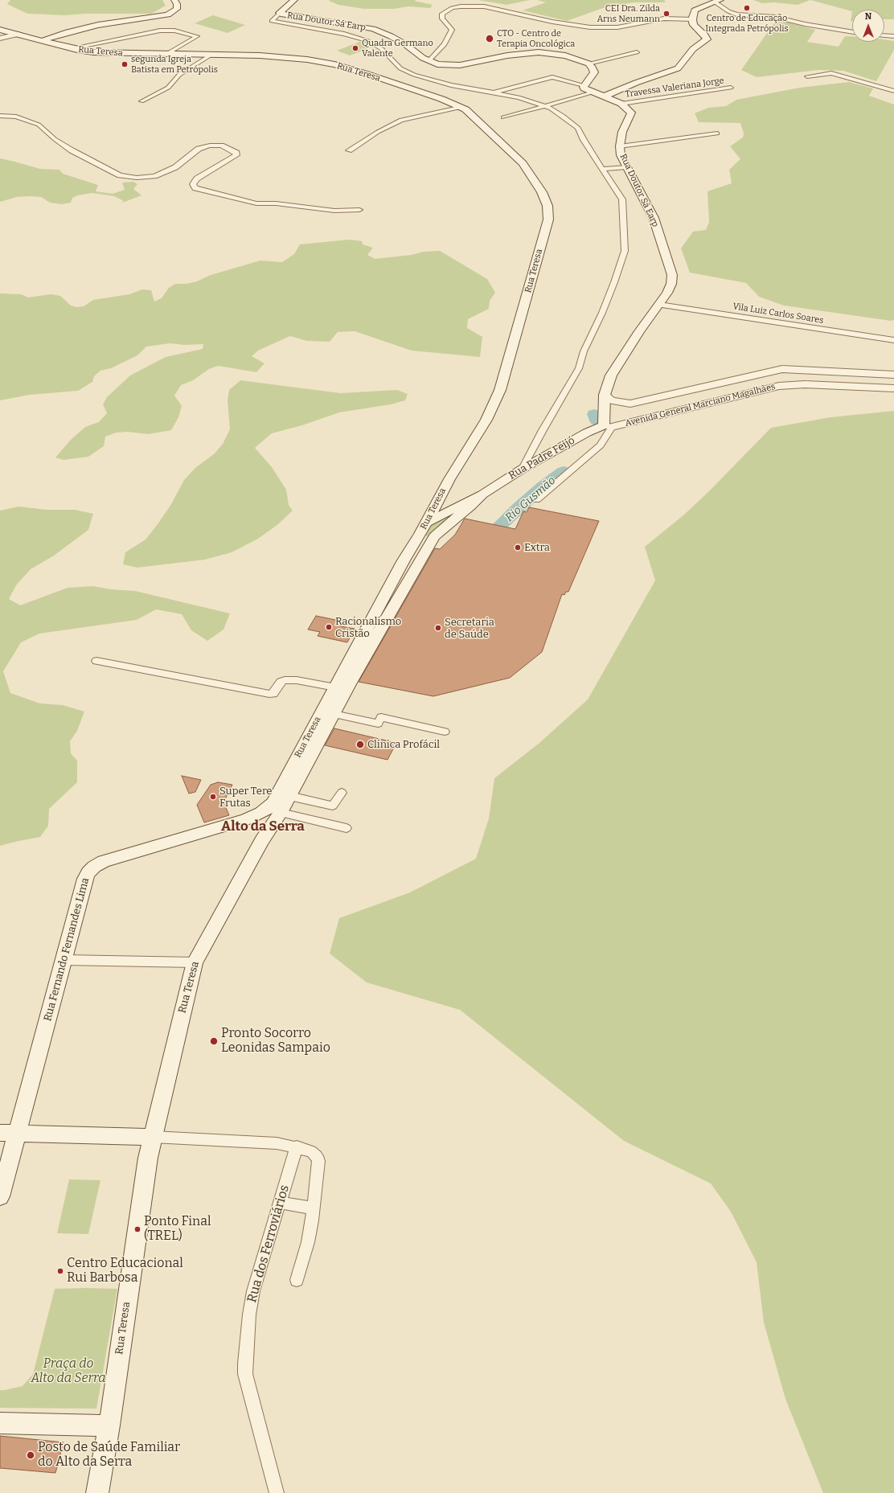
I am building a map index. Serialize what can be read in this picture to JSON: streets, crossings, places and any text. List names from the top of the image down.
{
  "streets": {
    "main road": [
      "Rua Doutor Sá Earp",
      "Rua Teresa",
      "Rua Padre Feijó",
      "Rua Fernando Fernandes Lima"
    ],
    "street": [
      "Travessa Valeriana Jorge",
      "Vila Luiz Carlos Soares",
      "Avenida General Marciano Magalhães",
      "Rua dos Ferroviários"
    ]
  },
  "crossings": [
    ["Rua Doutor Sá Earp", "Travessa Valeriana Jorge"],
    ["Rua Doutor Sá Earp", "Vila Luiz Carlos Soares"],
    ["Rua Doutor Sá Earp", "Avenida General Marciano Magalhães"],
    ["Rua Doutor Sá Earp", "Rua Padre Feijó"],
    ["Rua Teresa", "Rua Padre Feijó"],
    ["Rua Teresa", "Rua Fernando Fernandes Lima"],
    ["Avenida General Marciano Magalhães", "Rua Padre Feijó"]
  ],
  "districts": ["Alto da Serra"],
  "water": ["Rio Gusmão"],
  "parks": ["Praça do Alto da Serra"],
  "places": [
    "Centro de Educação Integrada Petrópolis",
    "CEI Dra. Zilda Arns Neumann",
    "CTO - Centro de Terapia Oncológica",
    "Quadra Germano Valente",
    "segunda Igreja Batista em Petrópolis",
    "Extra",
    "Racionalismo Cristão",
    "Secretaria de Saúde",
    "Clínica Profácil",
    "Super Tere Frutas",
    "Pronto Socorro Leonidas Sampaio",
    "Ponto Final (TREL)",
    "Centro Educacional Rui Barbosa",
    "Posto de Saúde Familiar do Alto da Serra"
  ],
  "north": "top"
}
